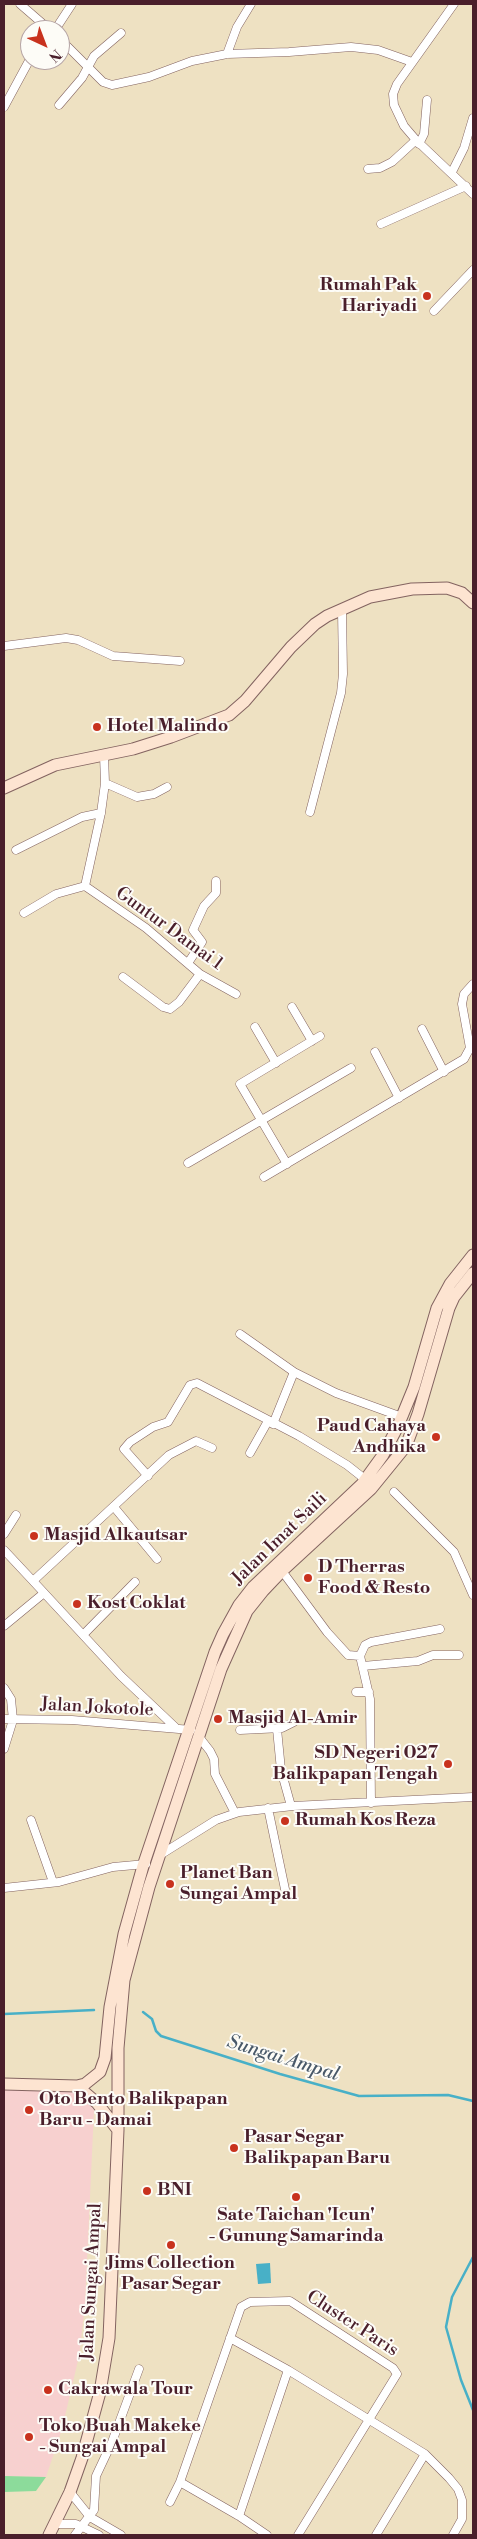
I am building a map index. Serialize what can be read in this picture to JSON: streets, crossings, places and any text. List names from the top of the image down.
{
  "streets": {
    "main road": ["Jalan Imat Saili", "Jalan Sungai Ampal"],
    "street": ["Guntur Damai 1", "Jalan Jokotole", "Cluster Paris"]
  },
  "crossings": [
    ["Jalan Imat Saili", "Jalan Jokotole"],
    ["Jalan Imat Saili", "Jalan Sungai Ampal"]
  ],
  "water": ["Sungai Ampal"],
  "places": [
    "Rumah Pak Hariyadi",
    "Hotel Malindo",
    "Paud Cahaya Andhika",
    "Masjid Alkautsar",
    "D Therras Food & Resto",
    "Kost Coklat",
    "Masjid Al-Amir",
    "SD Negeri 027 Balikpapan Tengah",
    "Rumah Kos Reza",
    "Planet Ban Sungai Ampal",
    "Oto Bento Balikpapan Baru - Damai",
    "Pasar Segar Balikpapan Baru",
    "BNI",
    "Sate Taichan 'Icun' - Gunung Samarinda",
    "Jims Collection Pasar Segar",
    "Cakrawala Tour",
    "Toko Buah Makeke - Sungai Ampal"
  ],
  "north": "bottom right"
}
